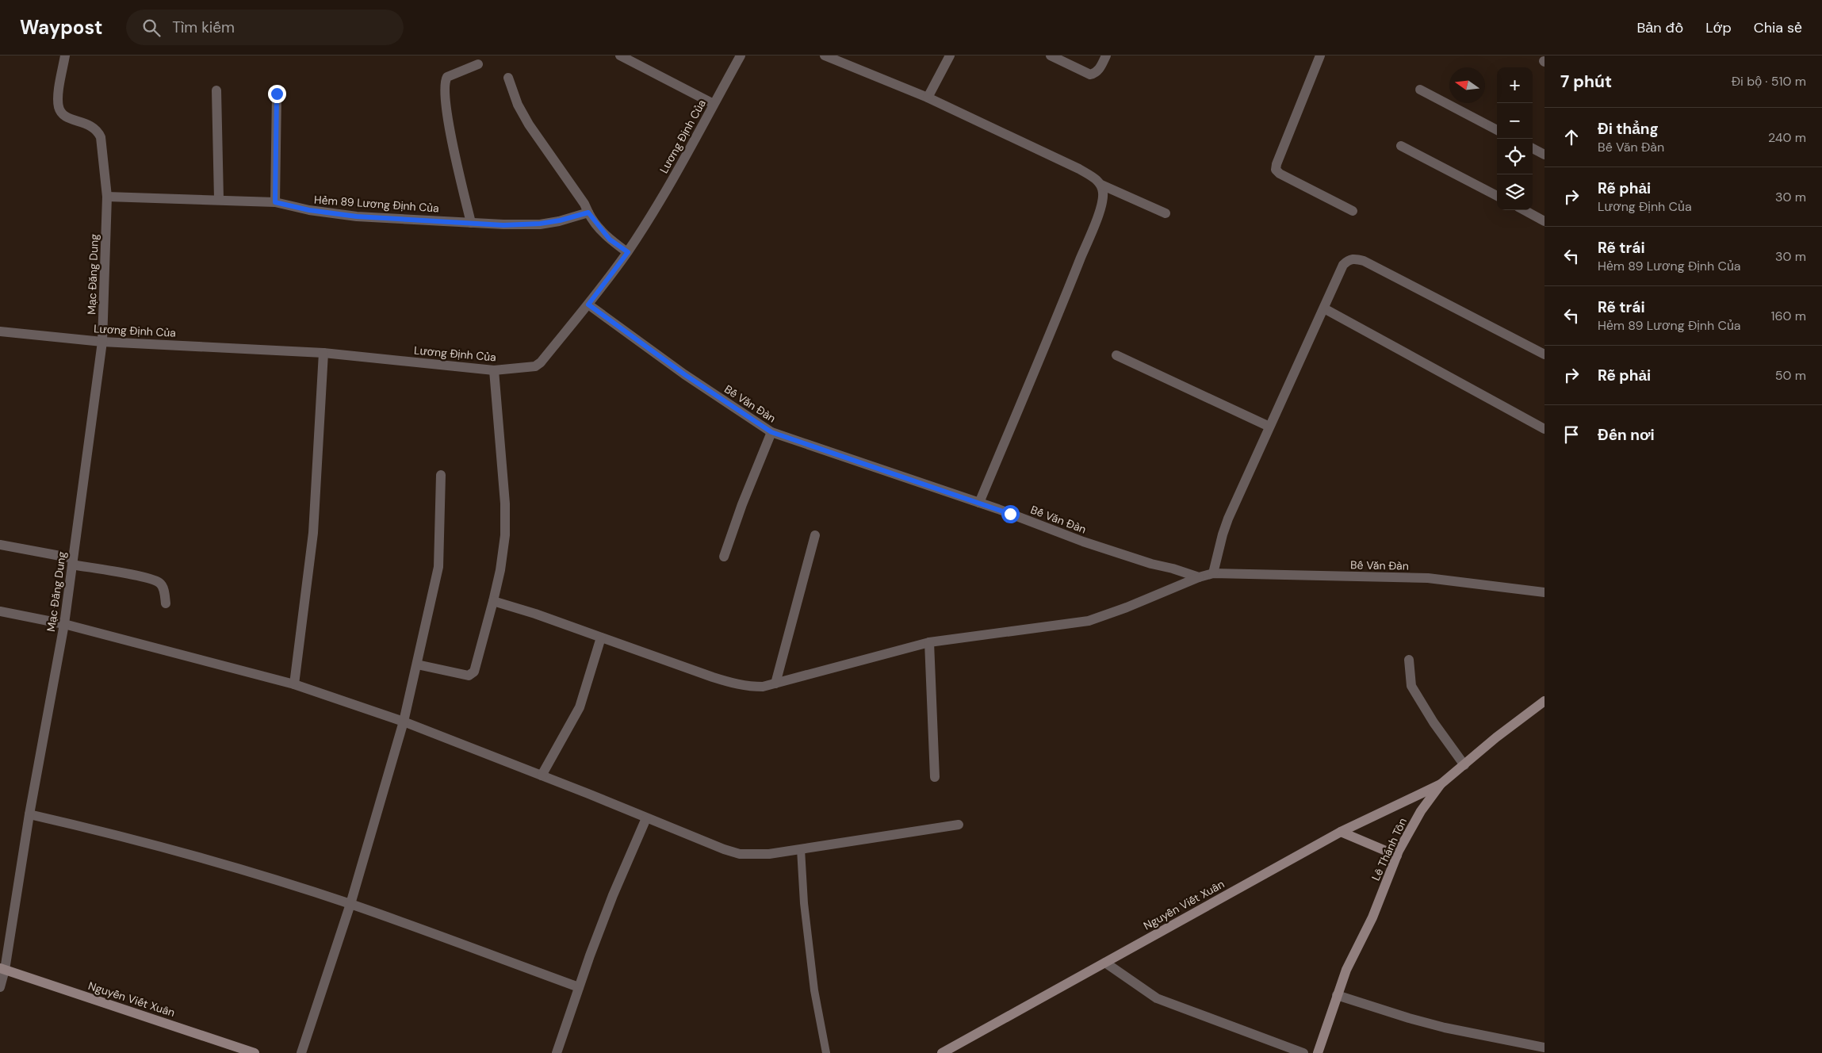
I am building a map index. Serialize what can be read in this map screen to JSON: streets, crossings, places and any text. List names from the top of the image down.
{
  "streets": {
    "street": [
      "Lương Định Của",
      "Hẻm 89 Lương Định Của",
      "Mạc Đăng Dung",
      "Bế Văn Đàn",
      "Lê Thánh Tôn",
      "Nguyễn Viết Xuân"
    ]
  },
  "crossings": [
    ["Lương Định Của", "Mạc Đăng Dung"],
    ["Lương Định Của", "Bế Văn Đàn"],
    ["Hẻm 89 Lương Định Của", "Mạc Đăng Dung"],
    ["Mạc Đăng Dung", "Nguyễn Viết Xuân"],
    ["Lê Thánh Tôn", "Nguyễn Viết Xuân"]
  ],
  "north": "left",
  "page": {
    "header": "Waypost",
    "search": "Tìm kiếm",
    "nav": ["Bản đồ", "Lớp", "Chia sẻ"],
    "heading": ["7 phút", "Đi bộ · 510 m"],
    "map_buttons": ["+", "−"],
    "list": [
      ["Đi thẳng", "Bế Văn Đàn", "240 m"],
      ["Rẽ phải", "Lương Định Của", "30 m"],
      ["Rẽ trái", "Hẻm 89 Lương Định Của", "30 m"],
      ["Rẽ trái", "Hẻm 89 Lương Định Của", "160 m"],
      ["Rẽ phải", "50 m"],
      "Đến nơi"
    ]
  }
}
